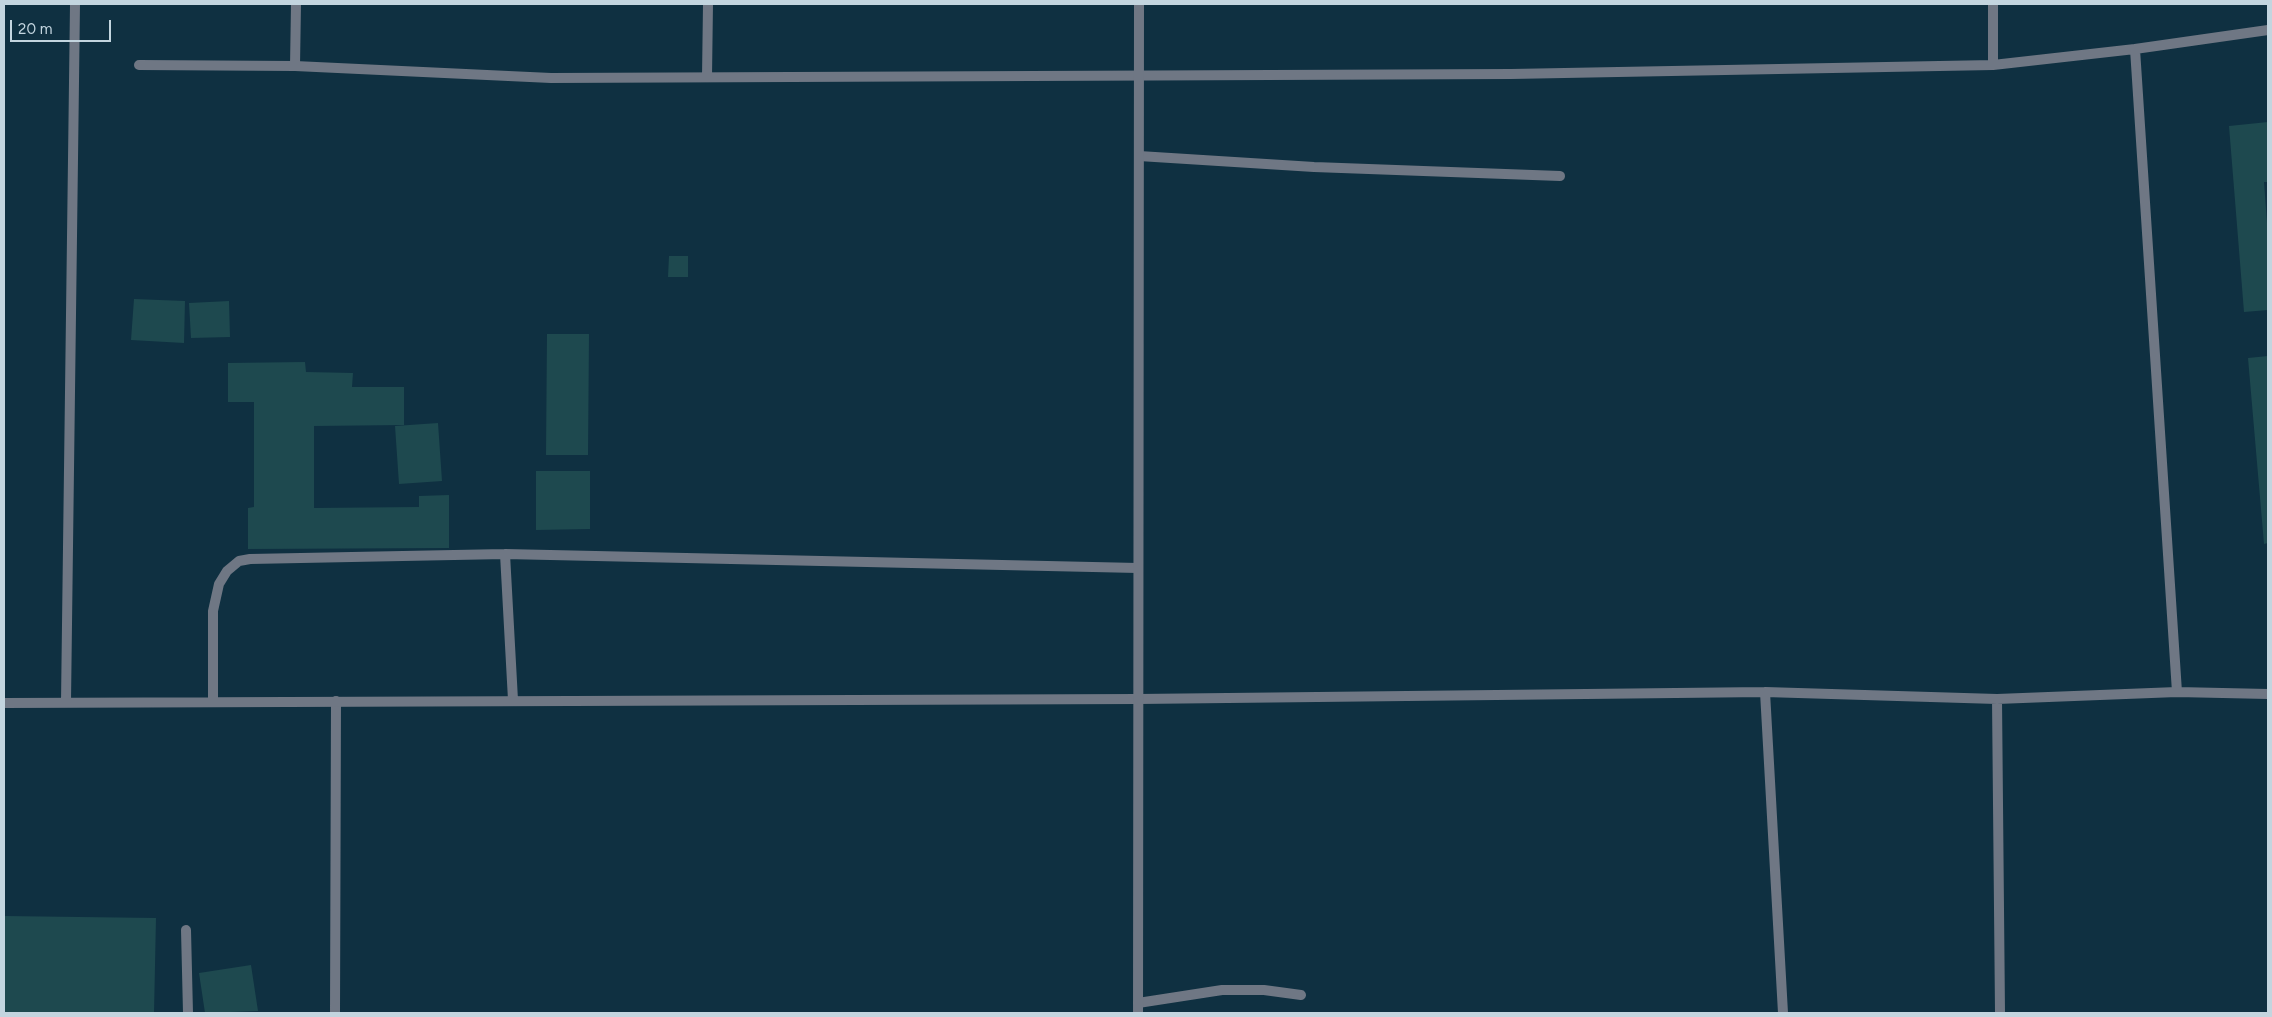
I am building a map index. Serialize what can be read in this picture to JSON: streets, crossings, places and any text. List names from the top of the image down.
{
  "scale_bar": "20 m"
}
